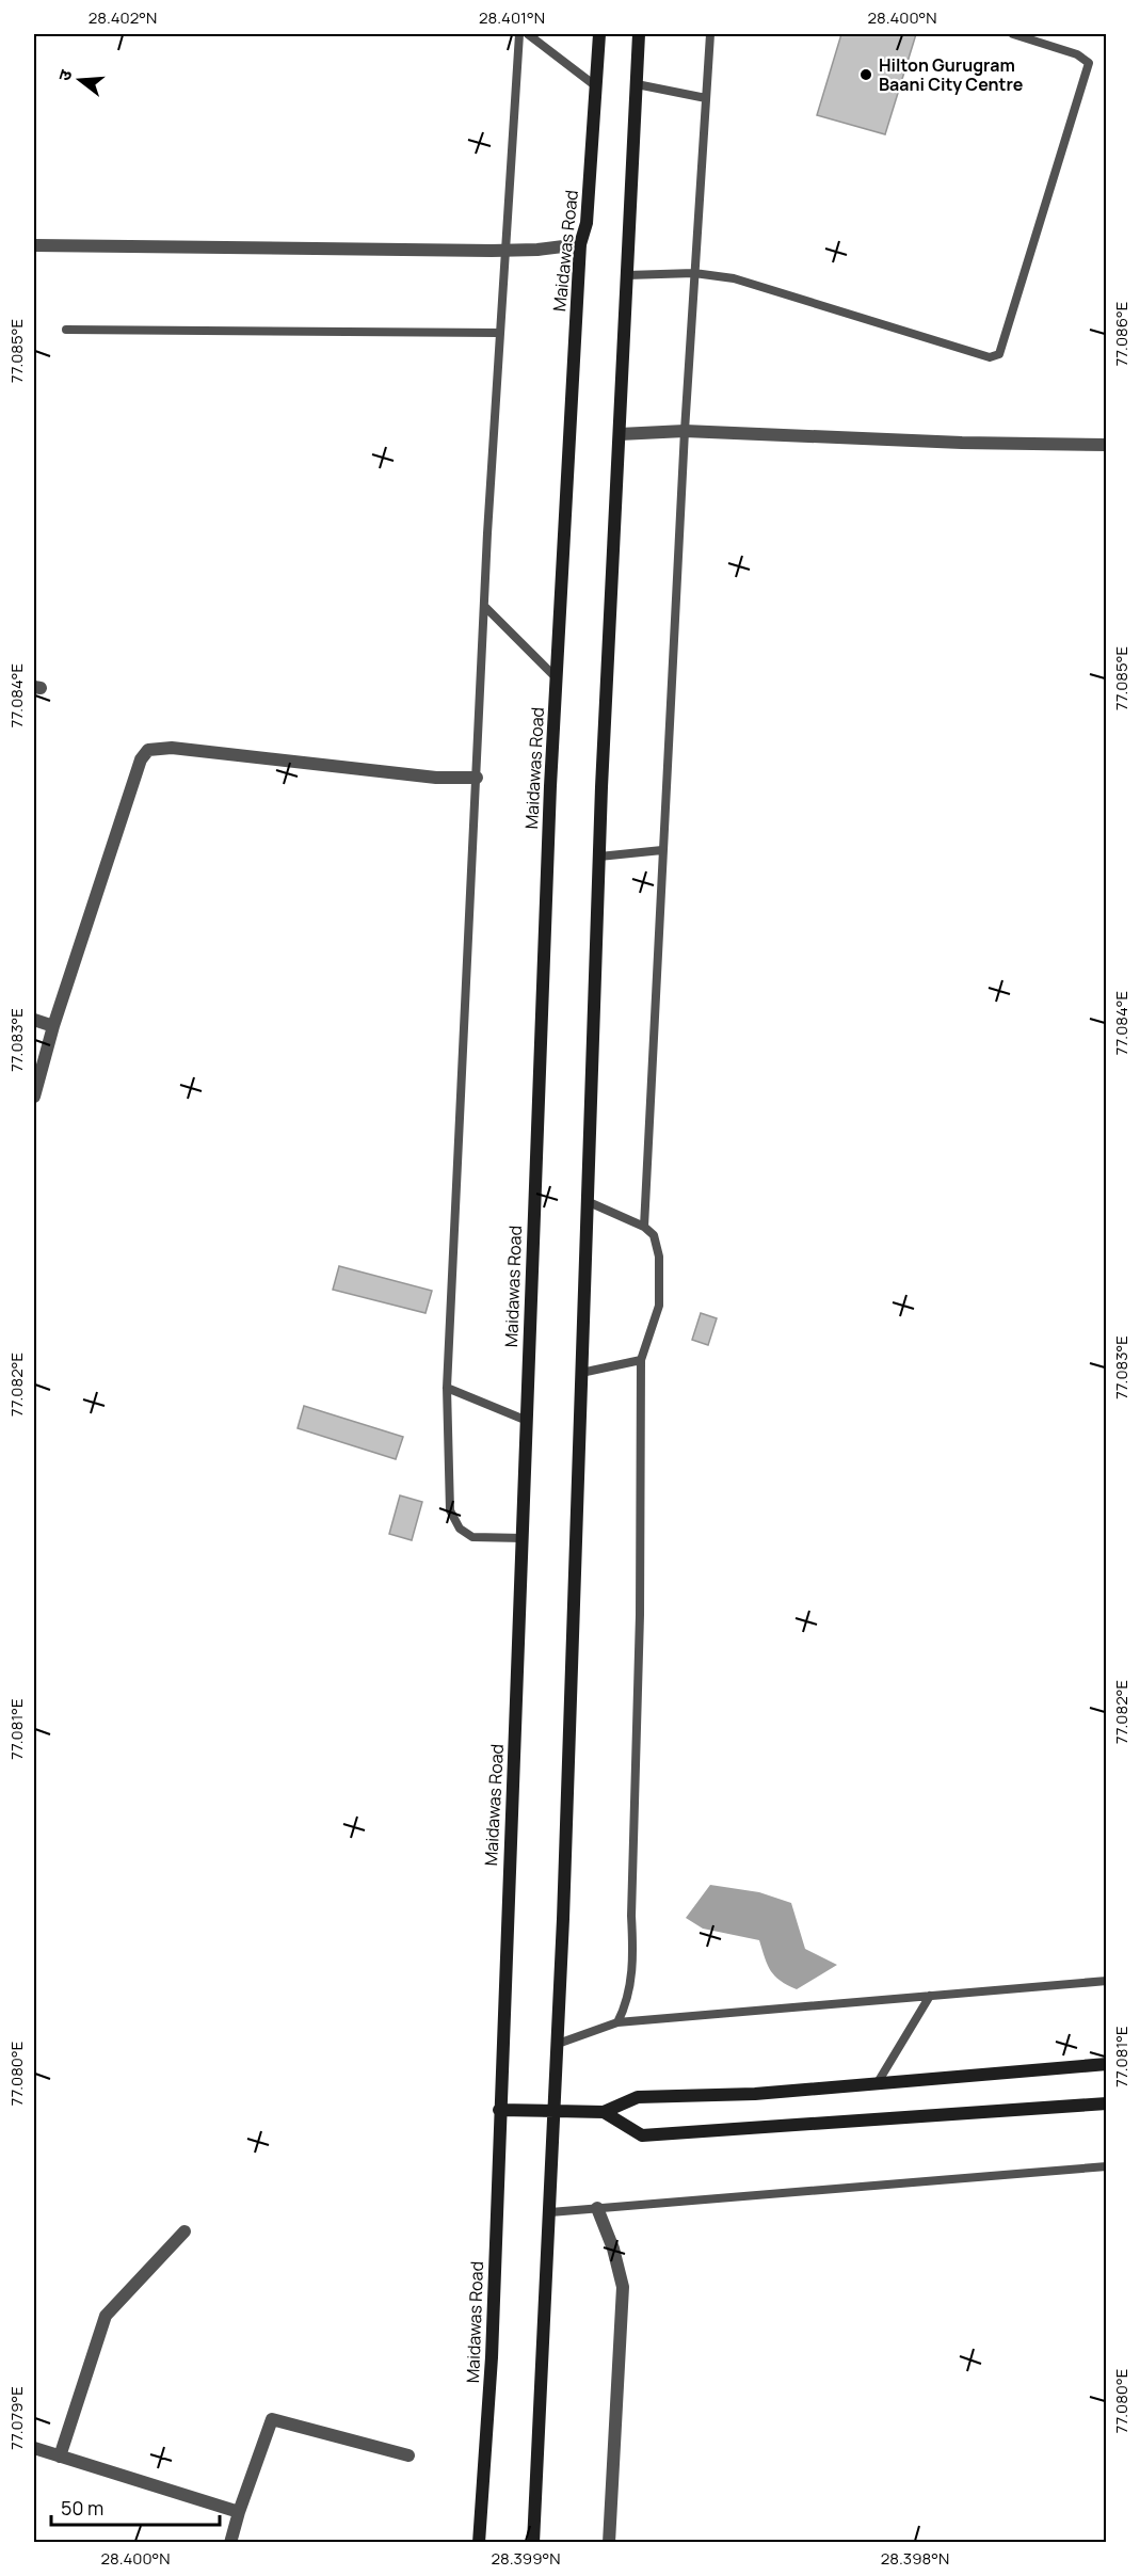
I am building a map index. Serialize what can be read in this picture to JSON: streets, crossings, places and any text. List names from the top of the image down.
{
  "streets": {
    "street": ["Maidawas Road"]
  },
  "places": ["Hilton Gurugram Baani City Centre"],
  "scale_bar": "50 m",
  "north": "left",
  "coordinates": [
    "28.402°N",
    "28.401°N",
    "28.400°N",
    "77.086°E",
    "77.085°E",
    "77.084°E",
    "77.083°E",
    "77.082°E",
    "77.081°E",
    "77.080°E",
    "77.079°E",
    "28.399°N",
    "28.398°N"
  ]
}
